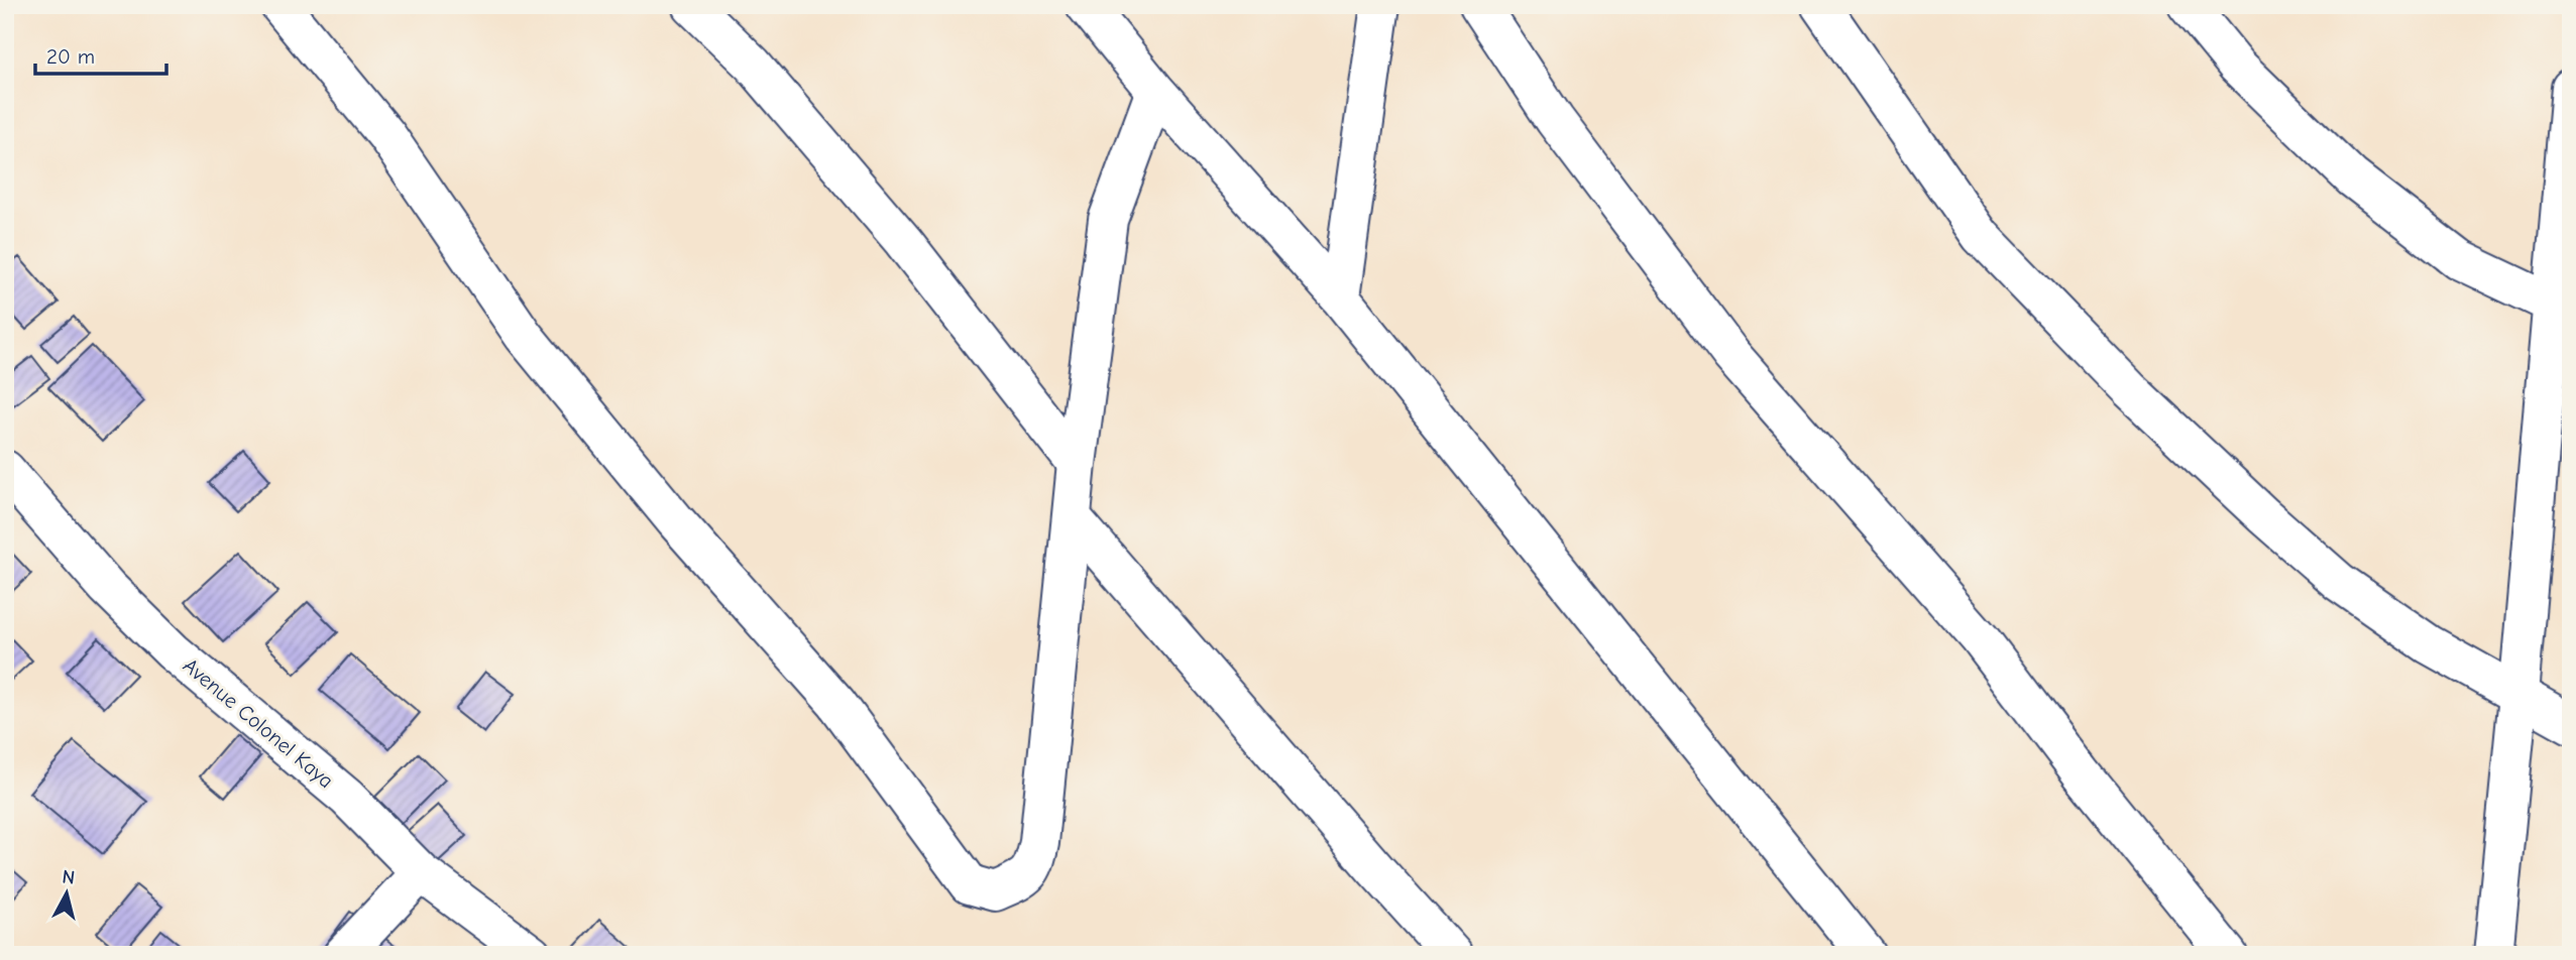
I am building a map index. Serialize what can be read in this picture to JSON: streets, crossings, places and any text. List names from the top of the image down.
{
  "streets": {
    "street": ["Avenue Colonel Kaya"]
  },
  "scale_bar": "20 m",
  "north": "top"
}
